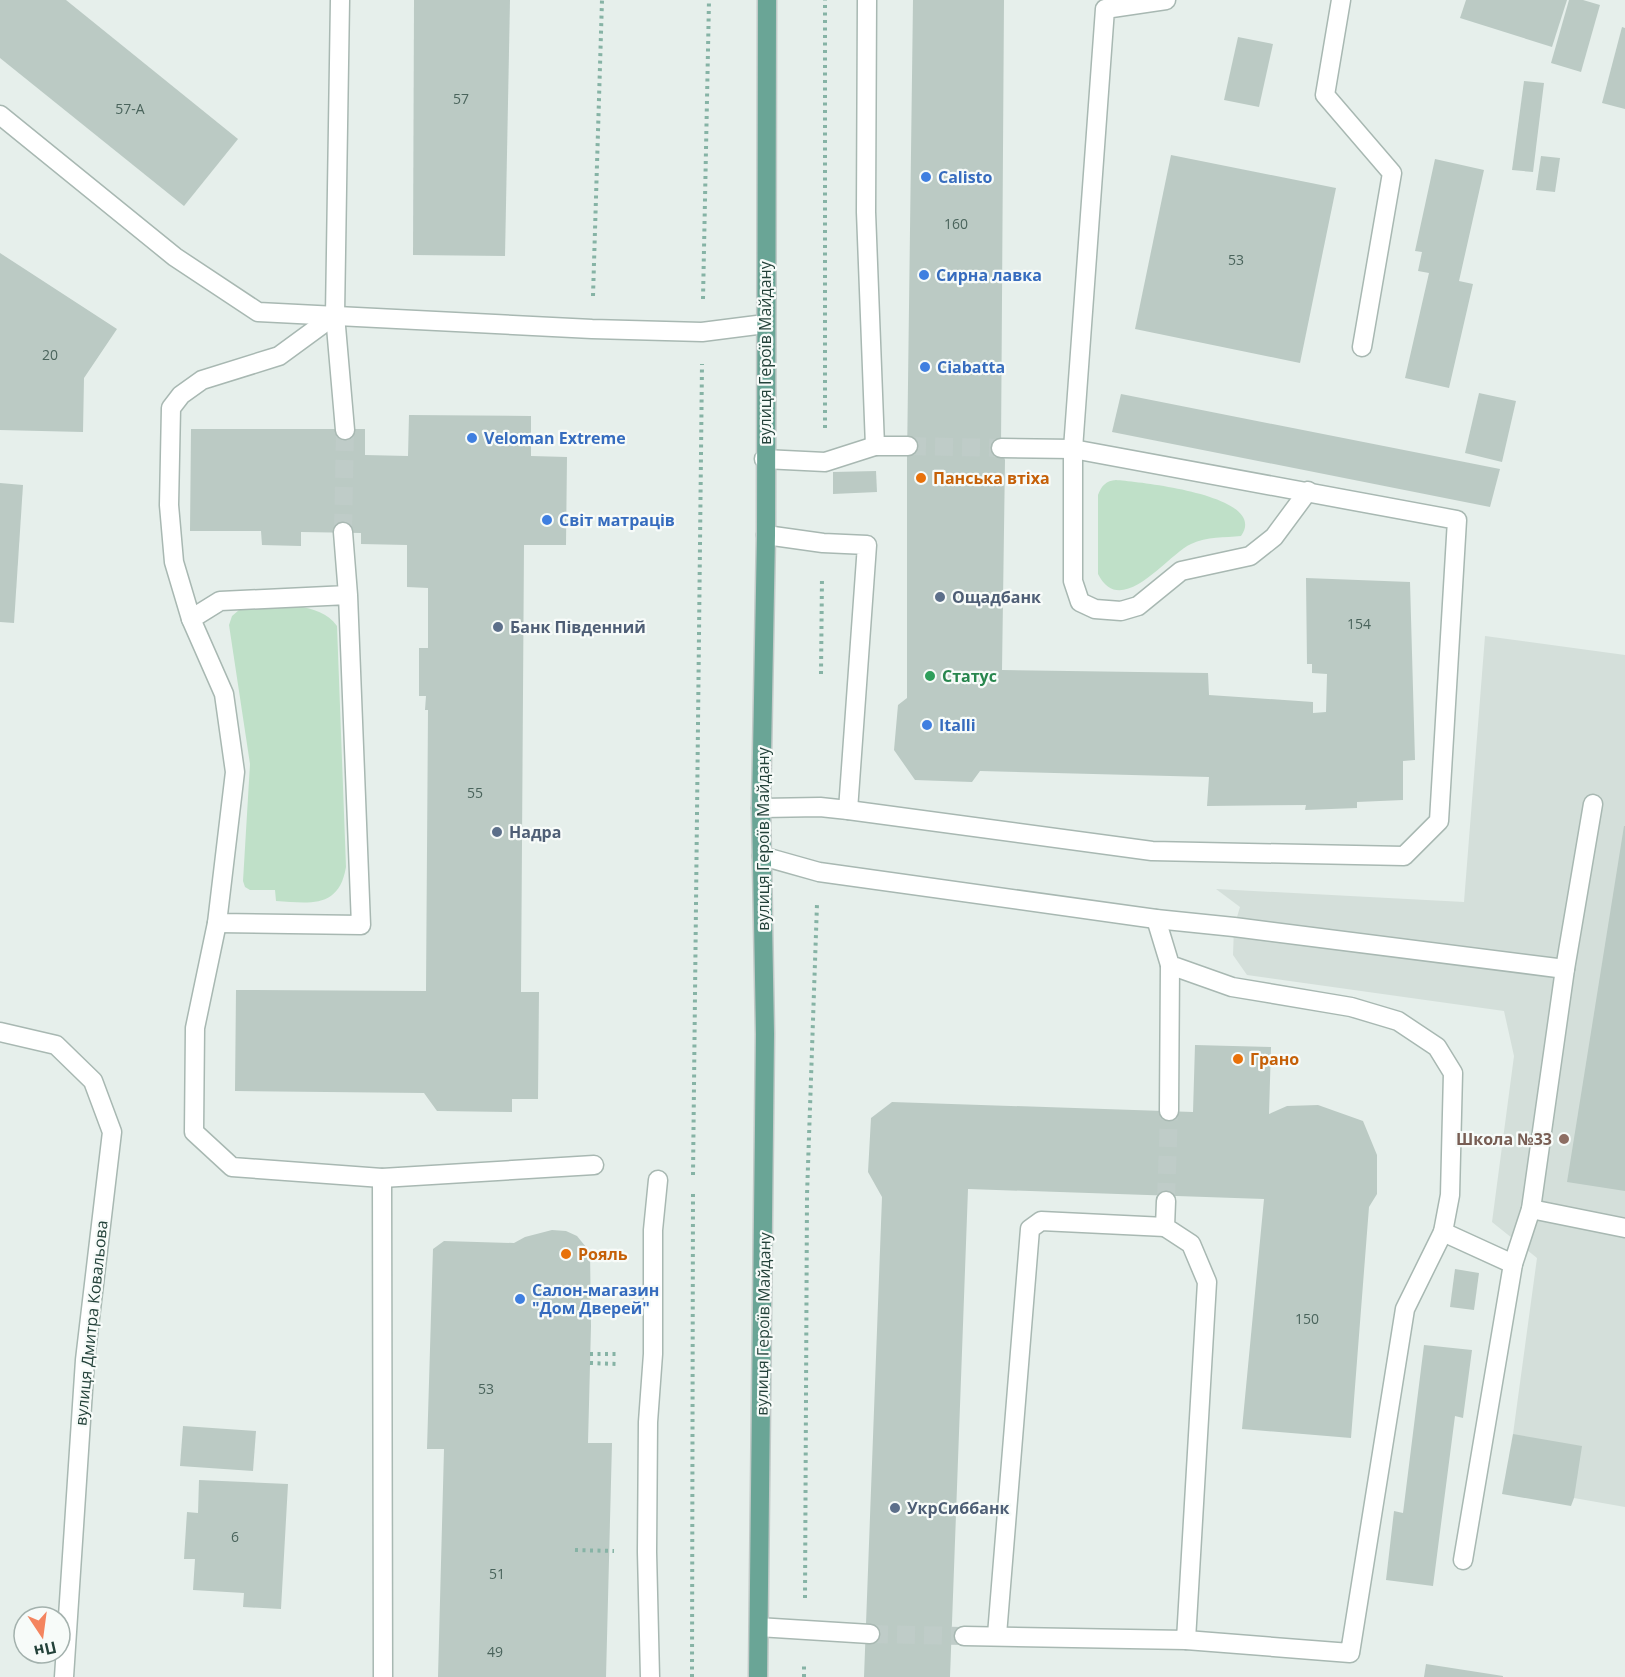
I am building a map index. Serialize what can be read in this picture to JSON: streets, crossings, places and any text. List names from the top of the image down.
{
  "streets": {
    "main road": ["вулиця Героїв Майдану"],
    "street": ["вулиця Дмитра Ковальова"]
  },
  "places": [
    "Calisto",
    "Сирна лавка",
    "Ciabatta",
    "Veloman Extreme",
    "Панська втіха",
    "Світ матраців",
    "Ощадбанк",
    "Банк Південний",
    "Статус",
    "Italli",
    "Надра",
    "Грано",
    "Школа №33",
    "Рояль",
    "Салон-магазин \"Дом Дверей\"",
    "УкрСиббанк"
  ],
  "house_numbers": [
    "57",
    "57-А",
    "160",
    "53",
    "20",
    "154",
    "55",
    "150",
    "53",
    "6",
    "51",
    "49"
  ],
  "north": "bottom"
}
